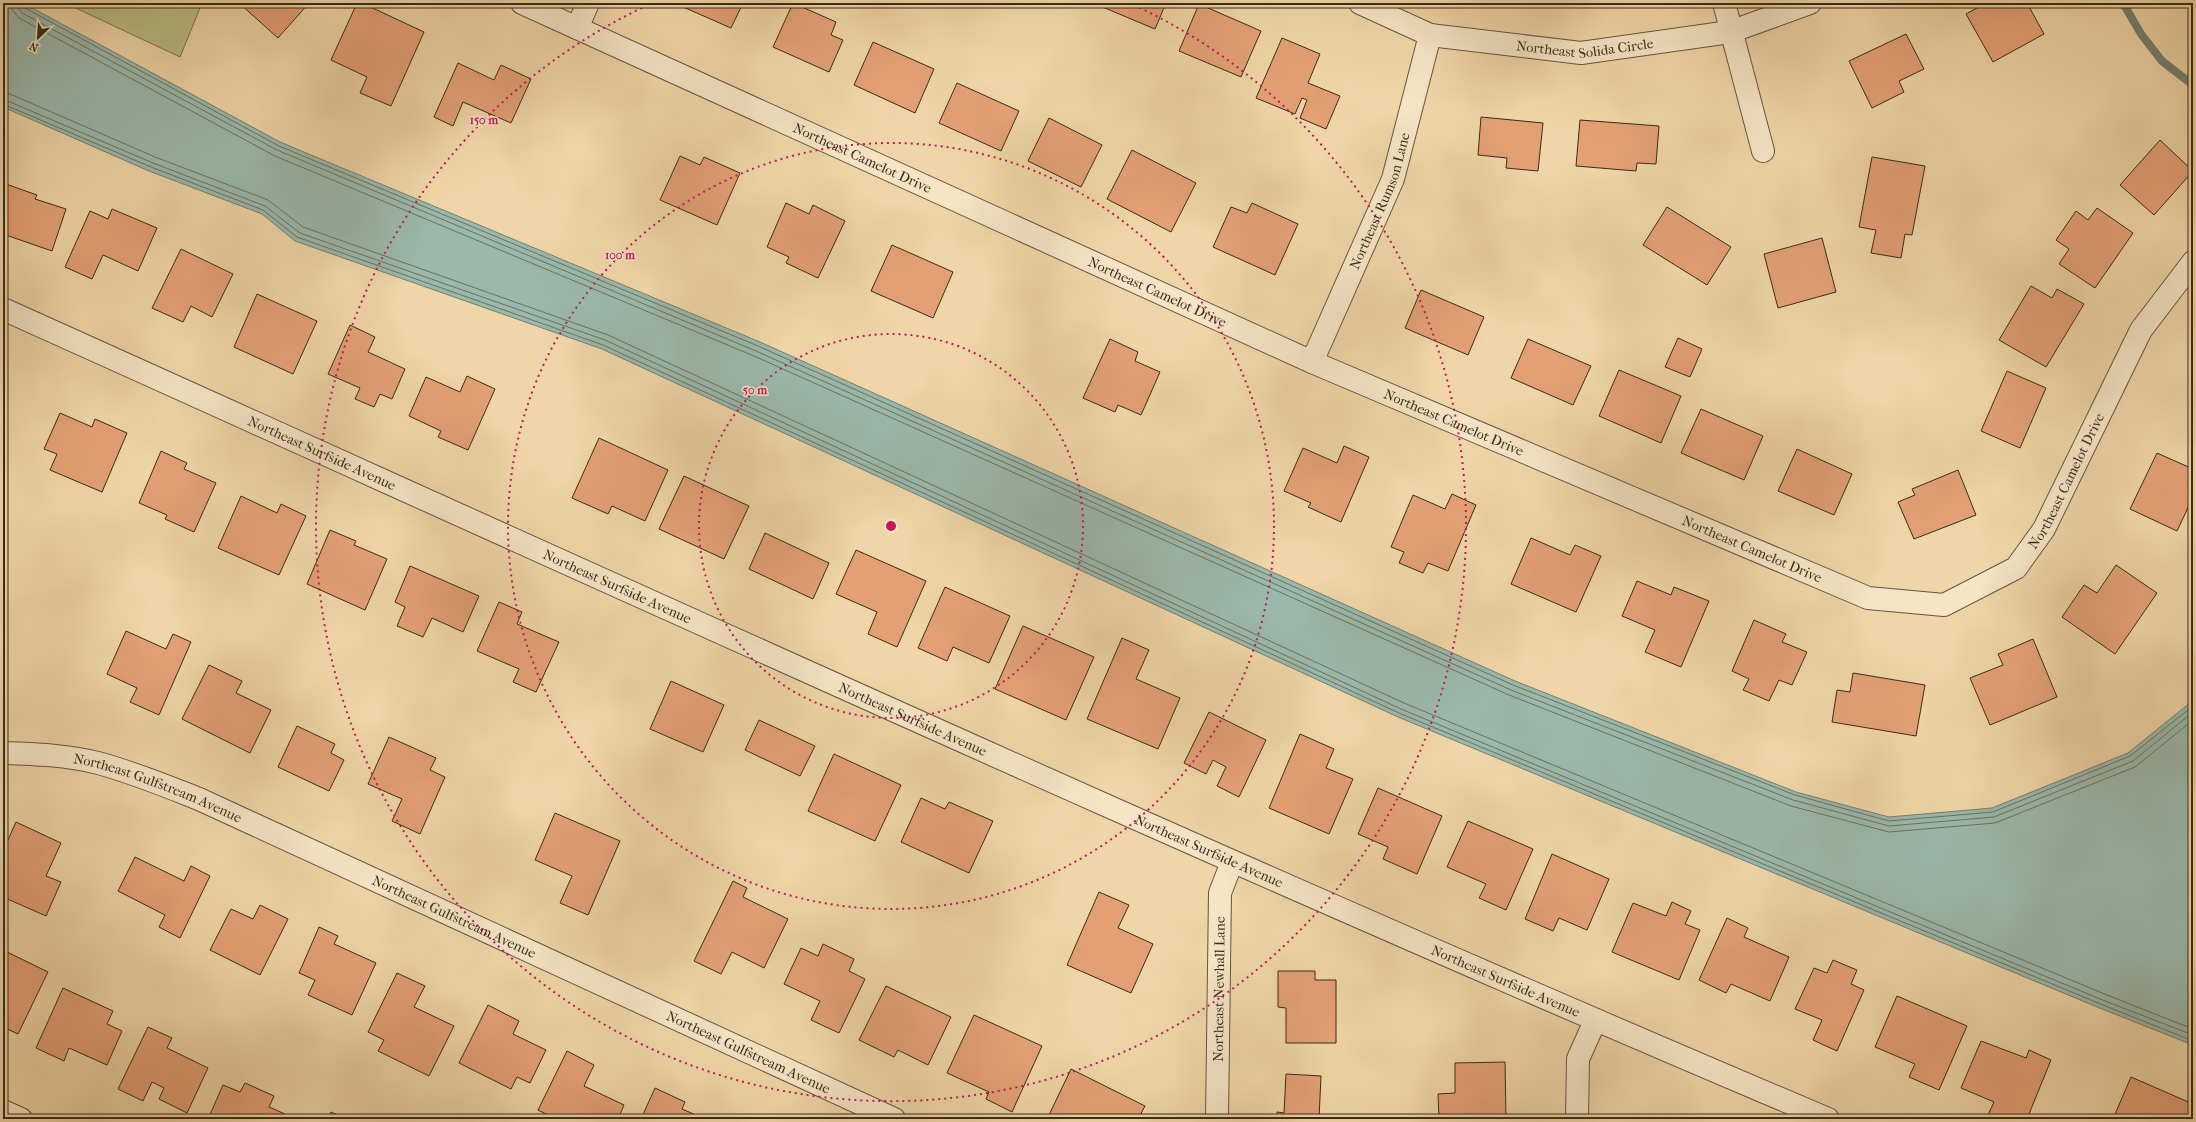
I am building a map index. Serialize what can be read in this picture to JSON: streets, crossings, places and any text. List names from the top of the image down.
{
  "streets": {
    "street": [
      "Northeast Solida Circle",
      "Northeast Camelot Drive",
      "Northeast Rumson Lane",
      "Northeast Surfside Avenue",
      "Northeast Gulfstream Avenue",
      "Northeast Newhall Lane"
    ]
  },
  "crossings": [
    ["Northeast Solida Circle", "Northeast Rumson Lane"],
    ["Northeast Camelot Drive", "Northeast Rumson Lane"],
    ["Northeast Surfside Avenue", "Northeast Newhall Lane"]
  ],
  "north": "bottom left",
  "rings": ["150 m", "100 m", "50 m"]
}
